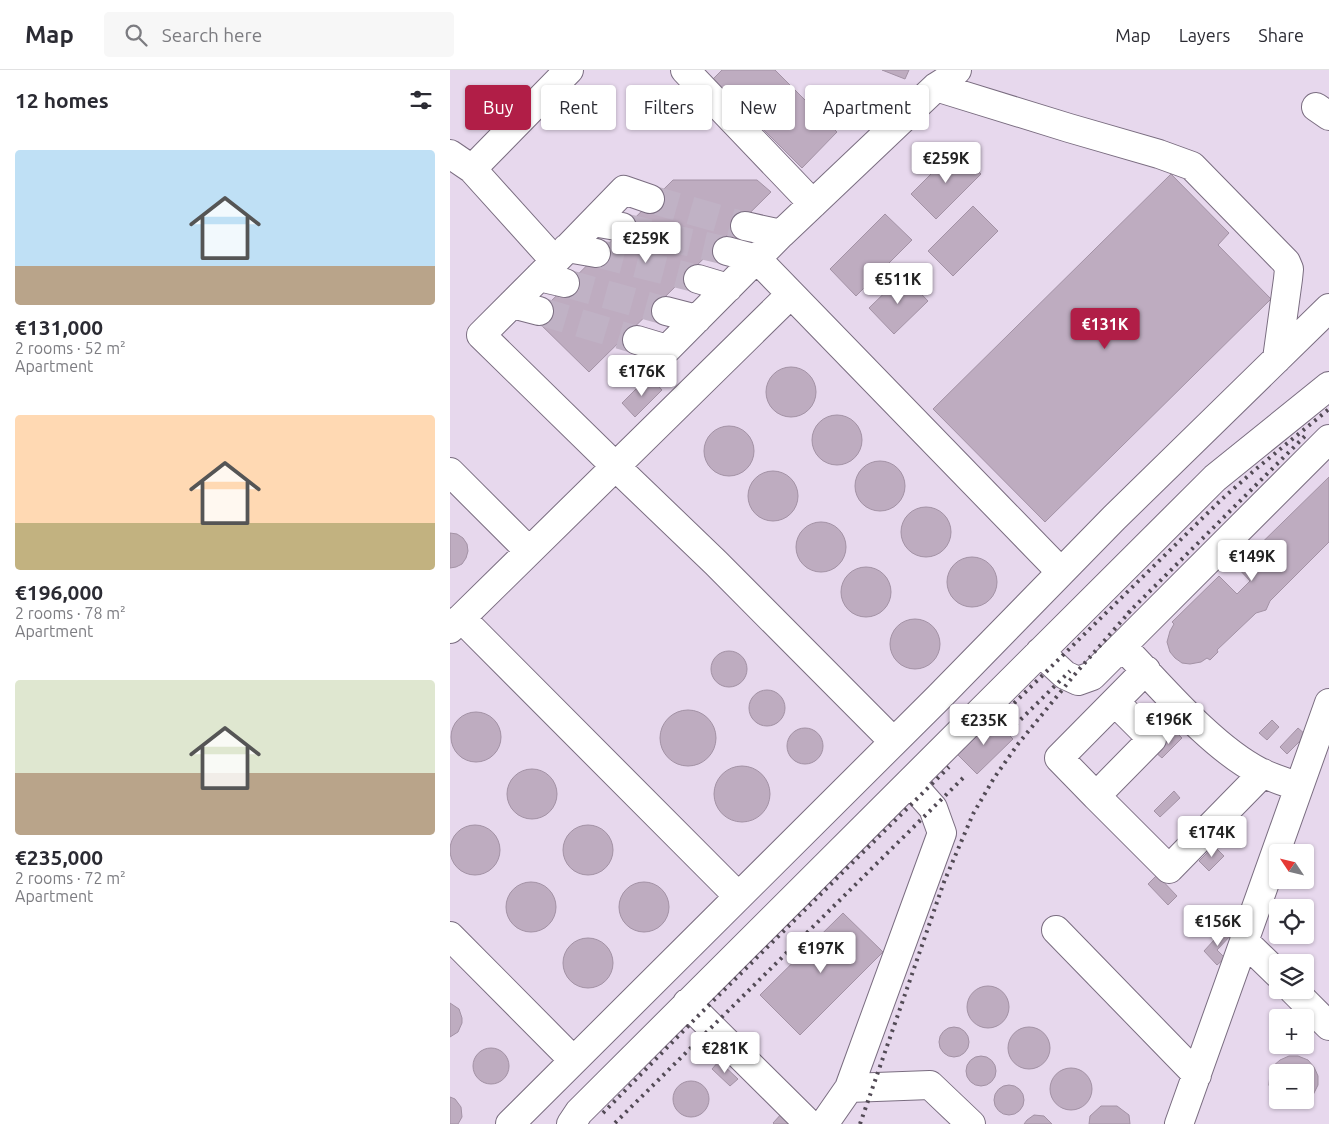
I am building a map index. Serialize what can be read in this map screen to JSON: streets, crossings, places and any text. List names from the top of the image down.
{
  "north": "top left",
  "page": {
    "header": "Map",
    "search": "Search here",
    "nav": ["Map", "Layers", "Share"],
    "heading": "12 homes",
    "chip": [
      "Buy",
      "Rent",
      "Filters",
      "New",
      "Apartment"
    ],
    "list": [
      {
        "name": "€131,000",
        "note": "2 rooms · 52 m² · Apartment"
      },
      {
        "name": "€196,000",
        "note": "2 rooms · 78 m² · Apartment"
      },
      {
        "name": "€235,000",
        "note": "2 rooms · 72 m² · Apartment"
      }
    ],
    "price": [
      "€259K",
      "€259K",
      "€511K",
      "€131K",
      "€176K",
      "€149K",
      "€196K",
      "€235K",
      "€174K",
      "€156K",
      "€197K",
      "€281K"
    ],
    "map_buttons": ["+", "−"]
  }
}
